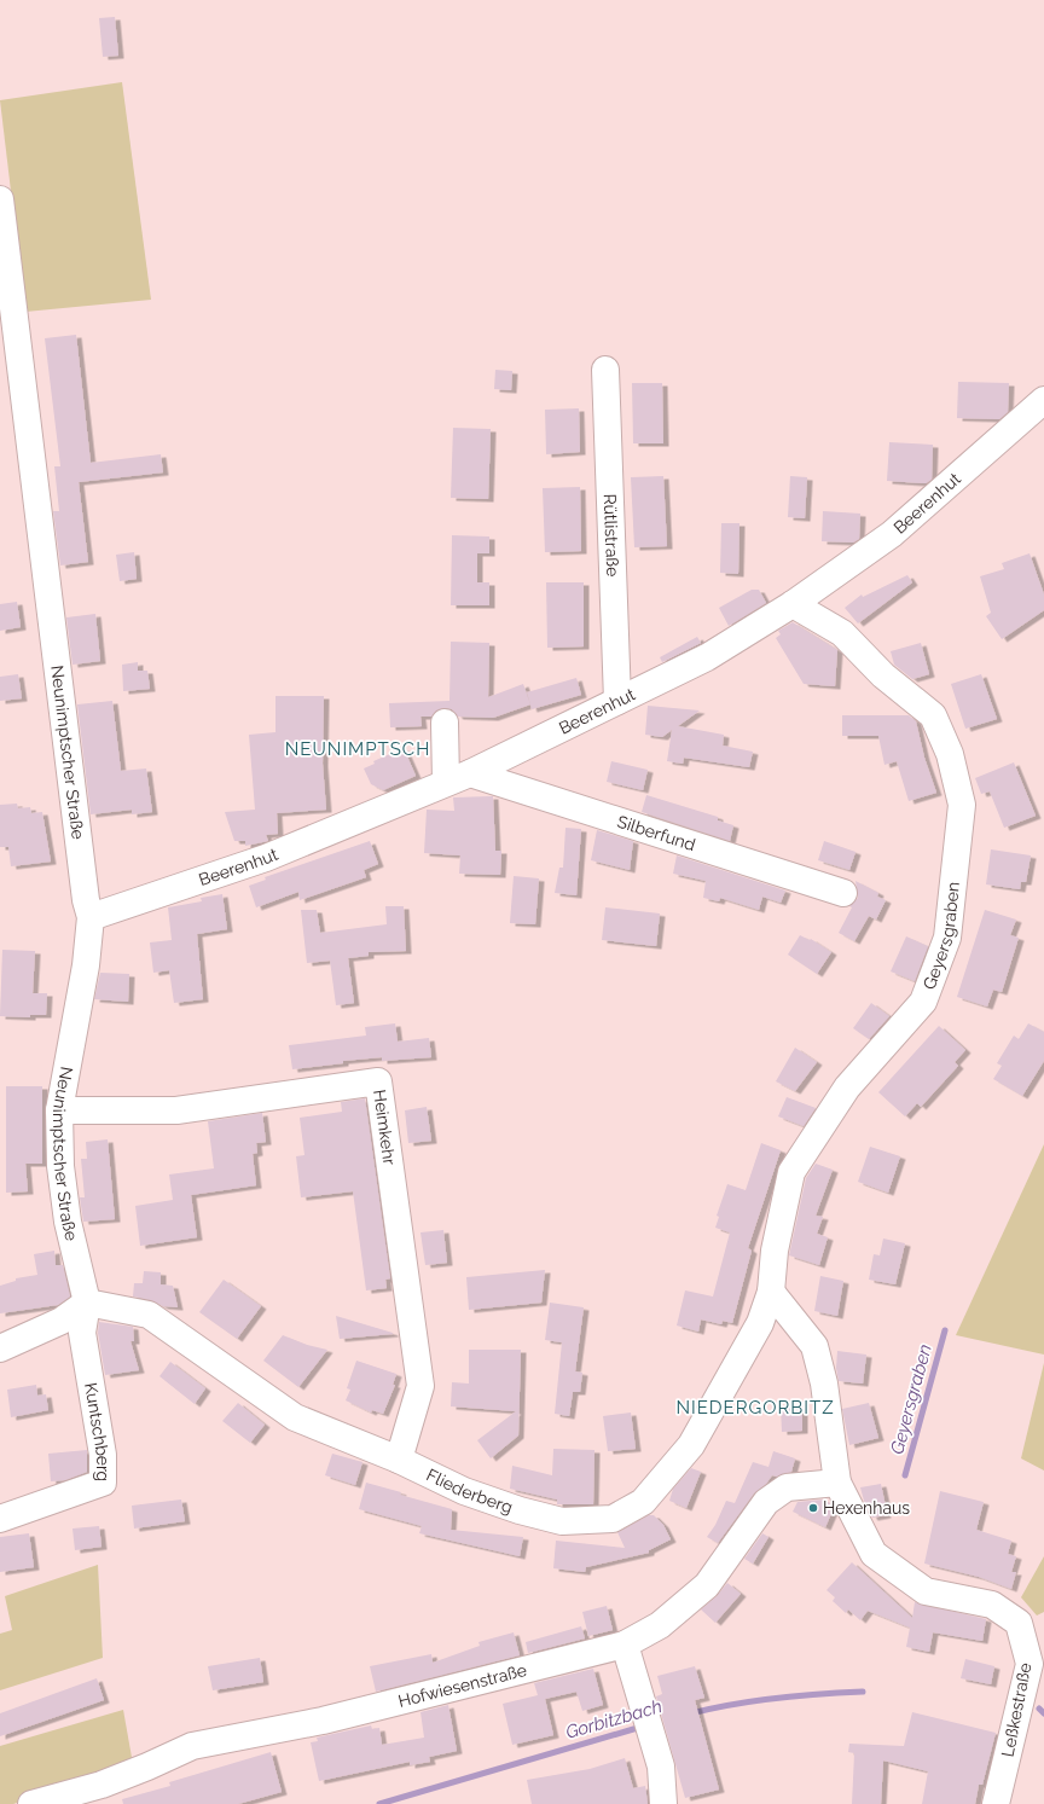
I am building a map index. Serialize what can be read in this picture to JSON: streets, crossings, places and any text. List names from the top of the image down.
{
  "streets": {
    "street": [
      "Beerenhut",
      "Rütlistraße",
      "Neunimptscher Straße",
      "Silberfund",
      "Geyersgraben",
      "Heimkehr",
      "Kuntschberg",
      "Fliederberg",
      "Hofwiesenstraße",
      "Leßkestraße"
    ]
  },
  "crossings": [
    ["Beerenhut", "Rütlistraße"],
    ["Beerenhut", "Neunimptscher Straße"],
    ["Beerenhut", "Silberfund"],
    ["Beerenhut", "Geyersgraben"],
    ["Neunimptscher Straße", "Heimkehr"],
    ["Neunimptscher Straße", "Kuntschberg"],
    ["Neunimptscher Straße", "Fliederberg"],
    ["Geyersgraben", "Fliederberg"],
    ["Geyersgraben", "Leßkestraße"],
    ["Heimkehr", "Fliederberg"],
    ["Kuntschberg", "Fliederberg"],
    ["Fliederberg", "Leßkestraße"],
    ["Hofwiesenstraße", "Leßkestraße"]
  ],
  "districts": ["NEUNIMPTSCH", "NIEDERGORBITZ"],
  "water": ["Geyersgraben", "Gorbitzbach"],
  "places": ["Hexenhaus"]
}
